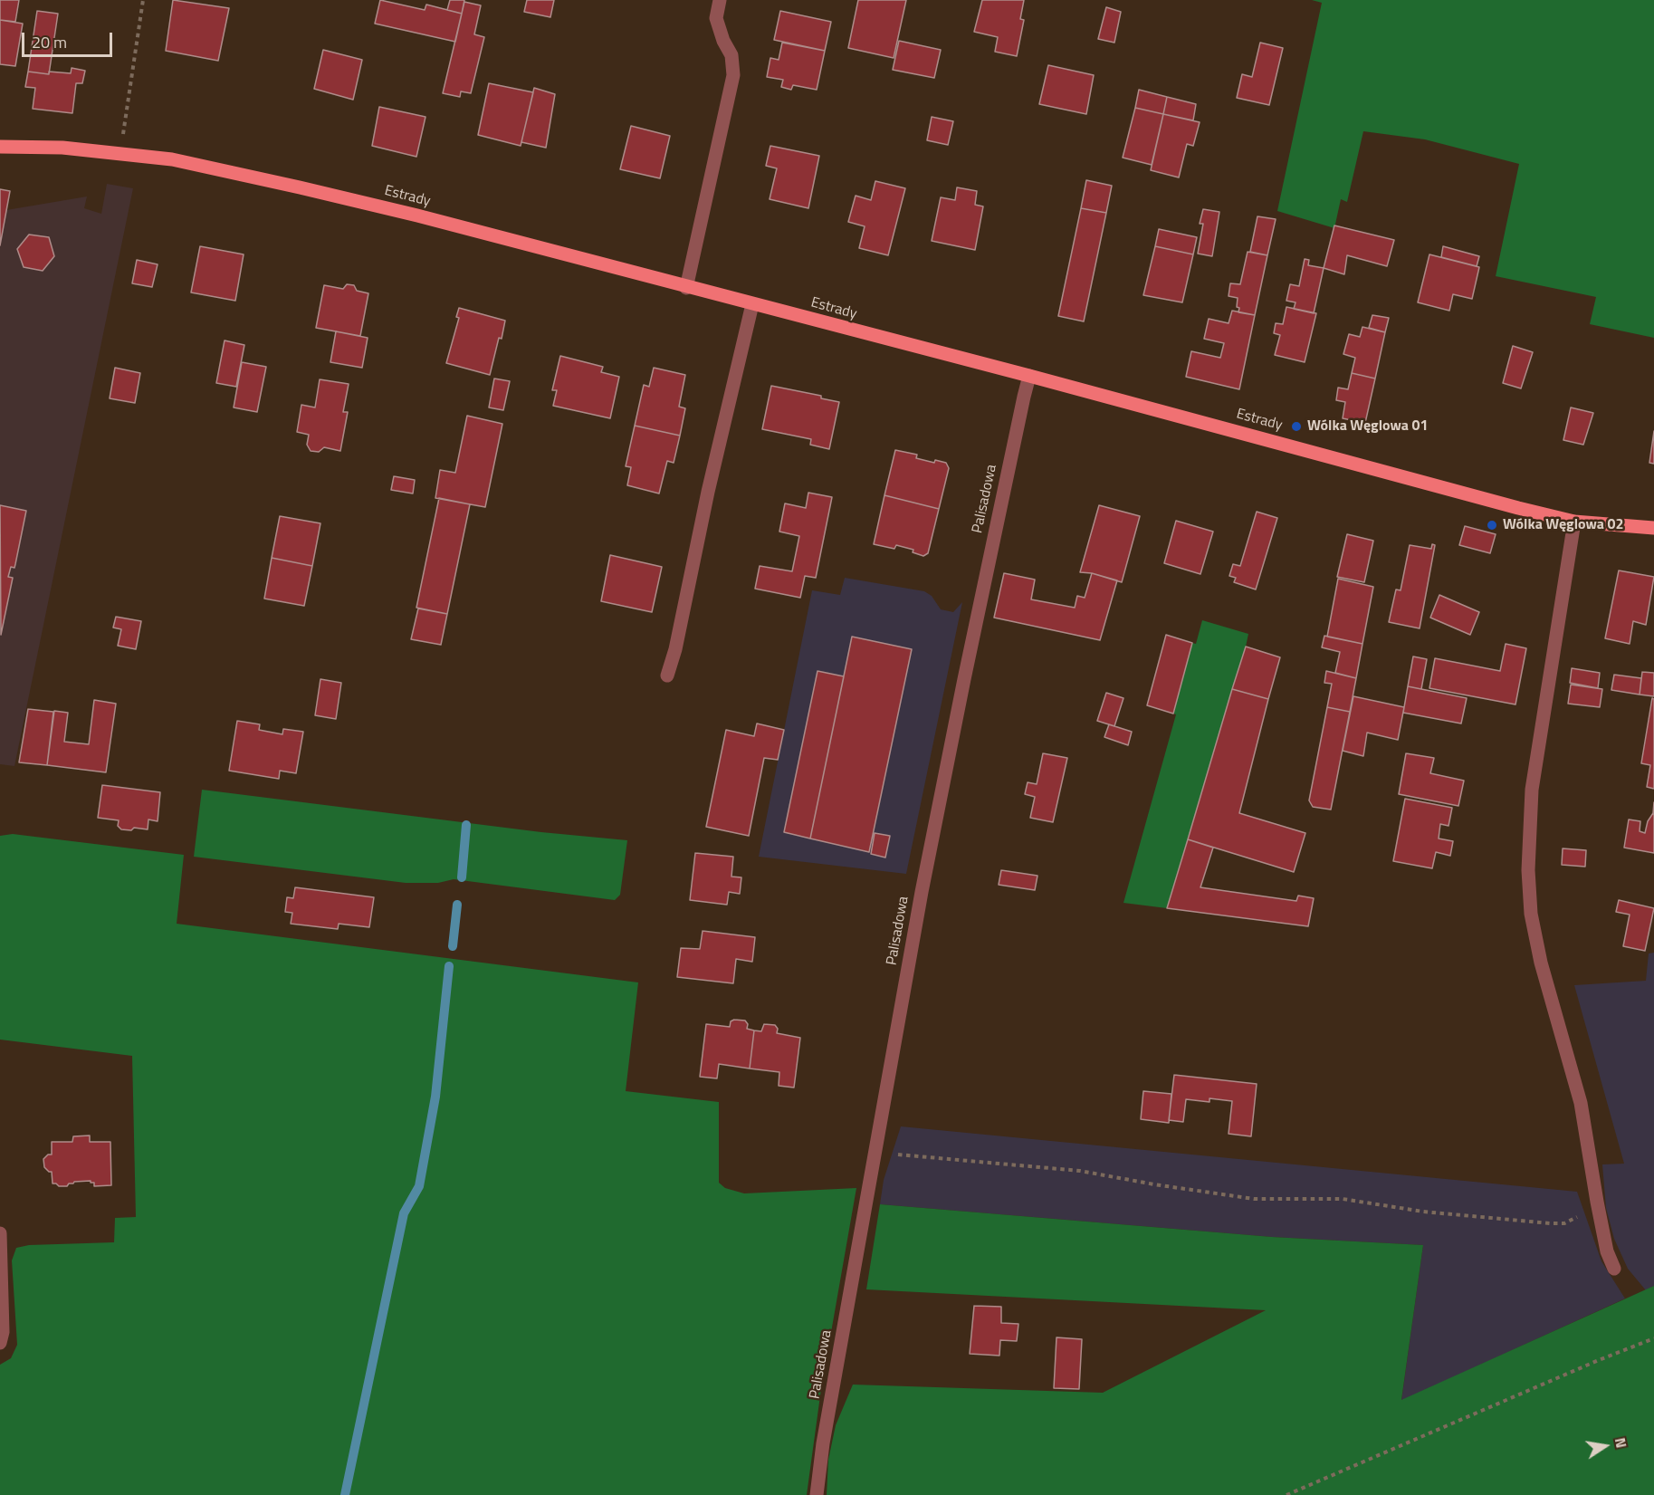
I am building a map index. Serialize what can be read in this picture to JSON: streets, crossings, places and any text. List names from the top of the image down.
{
  "streets": {
    "main road": ["Estrady"],
    "street": ["Palisadowa"]
  },
  "crossings": [
    ["Estrady", "Palisadowa"]
  ],
  "places": ["Wólka Węglowa 01", "Wólka Węglowa 02"],
  "scale_bar": "20 m",
  "north": "right"
}
